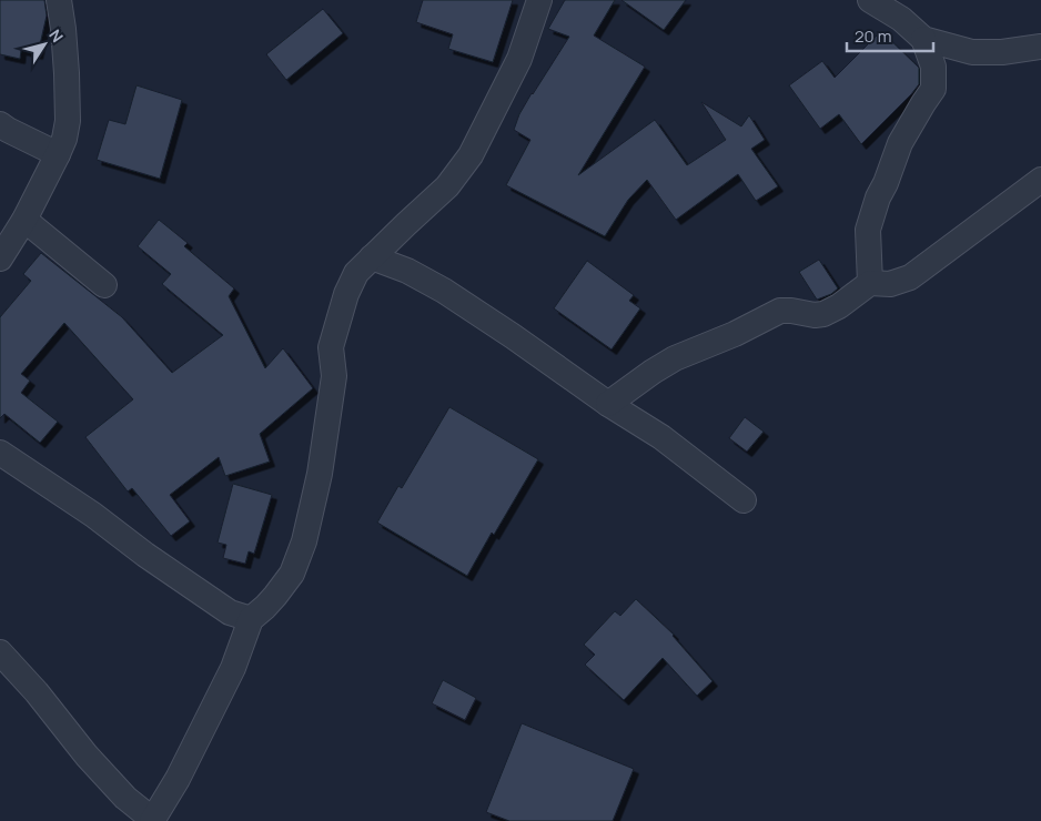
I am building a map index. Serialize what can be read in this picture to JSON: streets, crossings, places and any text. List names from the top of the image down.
{
  "scale_bar": "20 m",
  "north": "top right"
}
